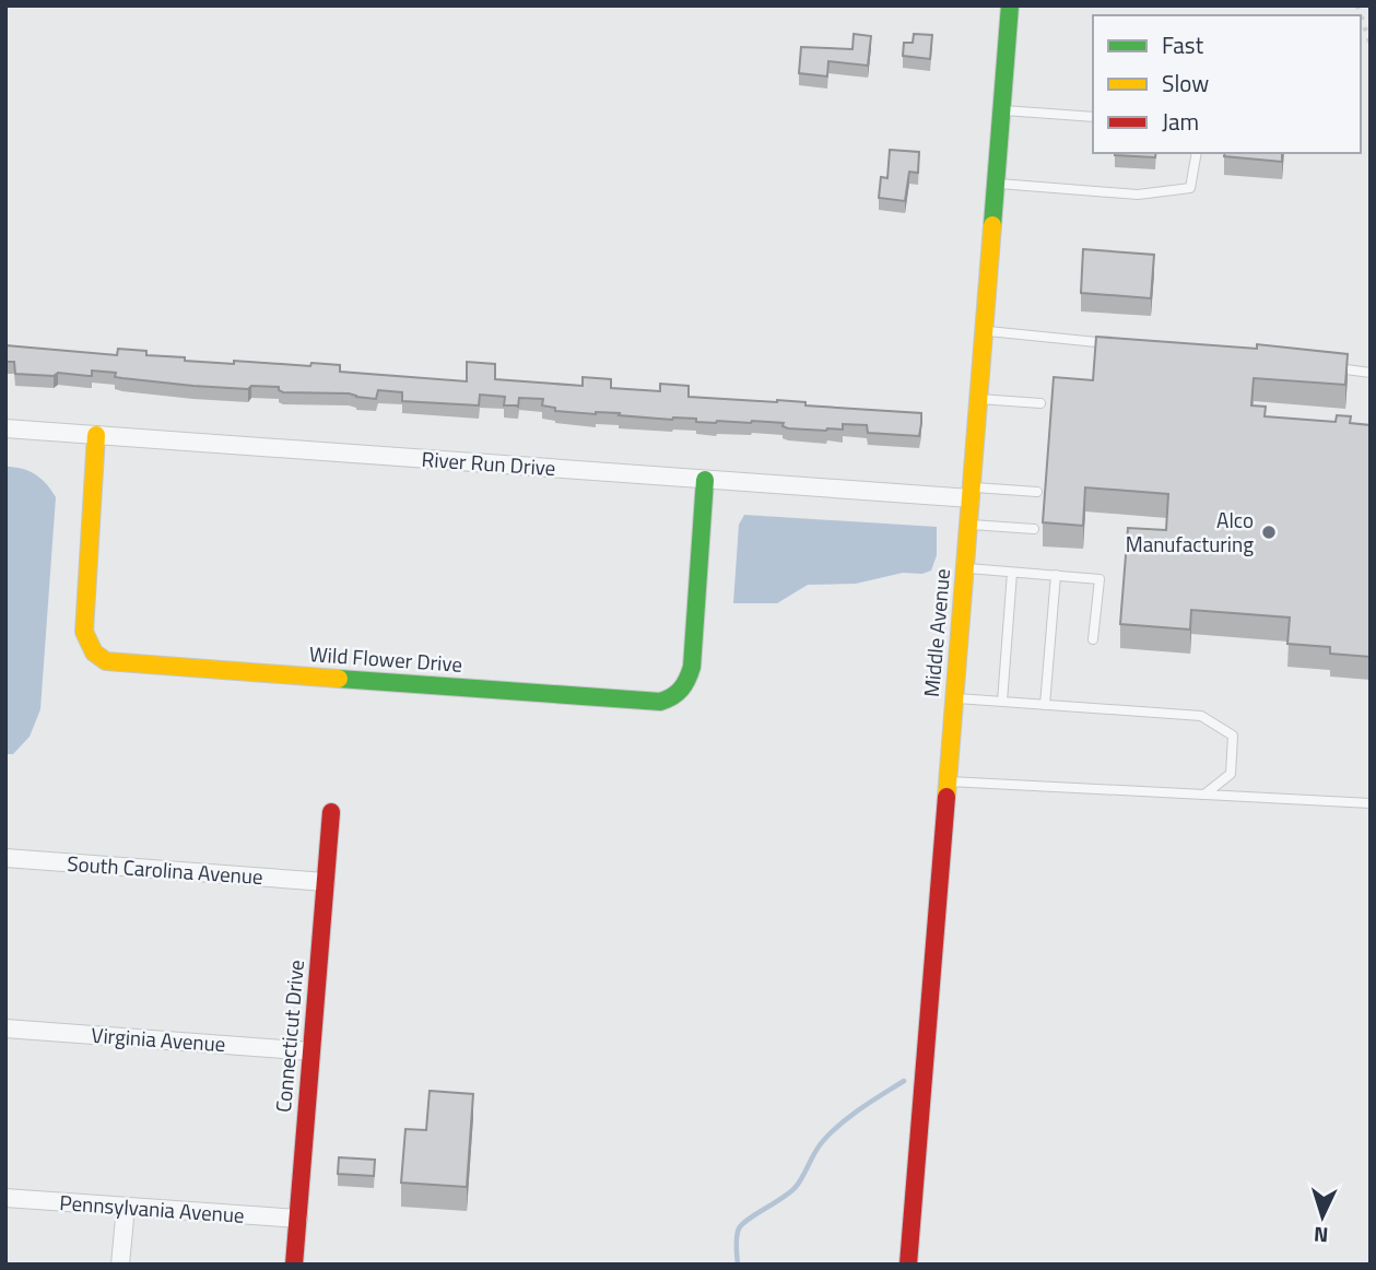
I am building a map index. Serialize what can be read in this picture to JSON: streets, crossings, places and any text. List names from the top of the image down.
{
  "streets": {
    "street": [
      "River Run Drive",
      "Middle Avenue",
      "Wild Flower Drive",
      "South Carolina Avenue",
      "Connecticut Drive",
      "Virginia Avenue",
      "Pennsylvania Avenue"
    ]
  },
  "crossings": [
    ["River Run Drive", "Middle Avenue"],
    ["River Run Drive", "Wild Flower Drive"],
    ["South Carolina Avenue", "Connecticut Drive"],
    ["Connecticut Drive", "Virginia Avenue"],
    ["Connecticut Drive", "Pennsylvania Avenue"]
  ],
  "places": ["Alco Manufacturing"],
  "legend": ["Fast", "Slow", "Jam"],
  "north": "bottom"
}
